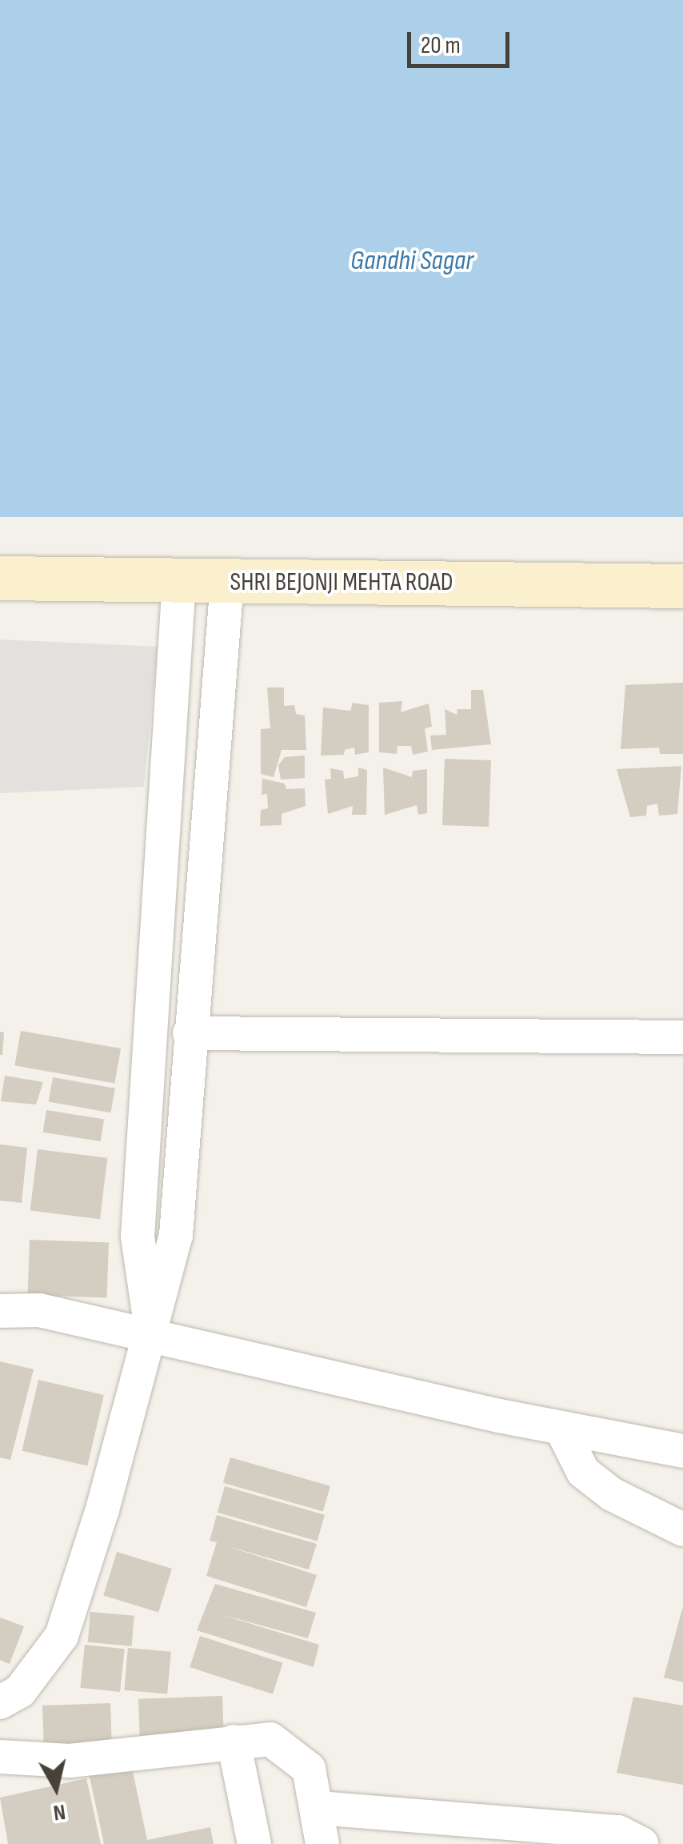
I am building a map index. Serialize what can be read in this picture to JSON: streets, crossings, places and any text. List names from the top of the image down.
{
  "streets": {
    "main road": ["SHRI BEJONJI MEHTA ROAD"]
  },
  "water": ["Gandhi Sagar"],
  "scale_bar": "20 m",
  "north": "bottom"
}
